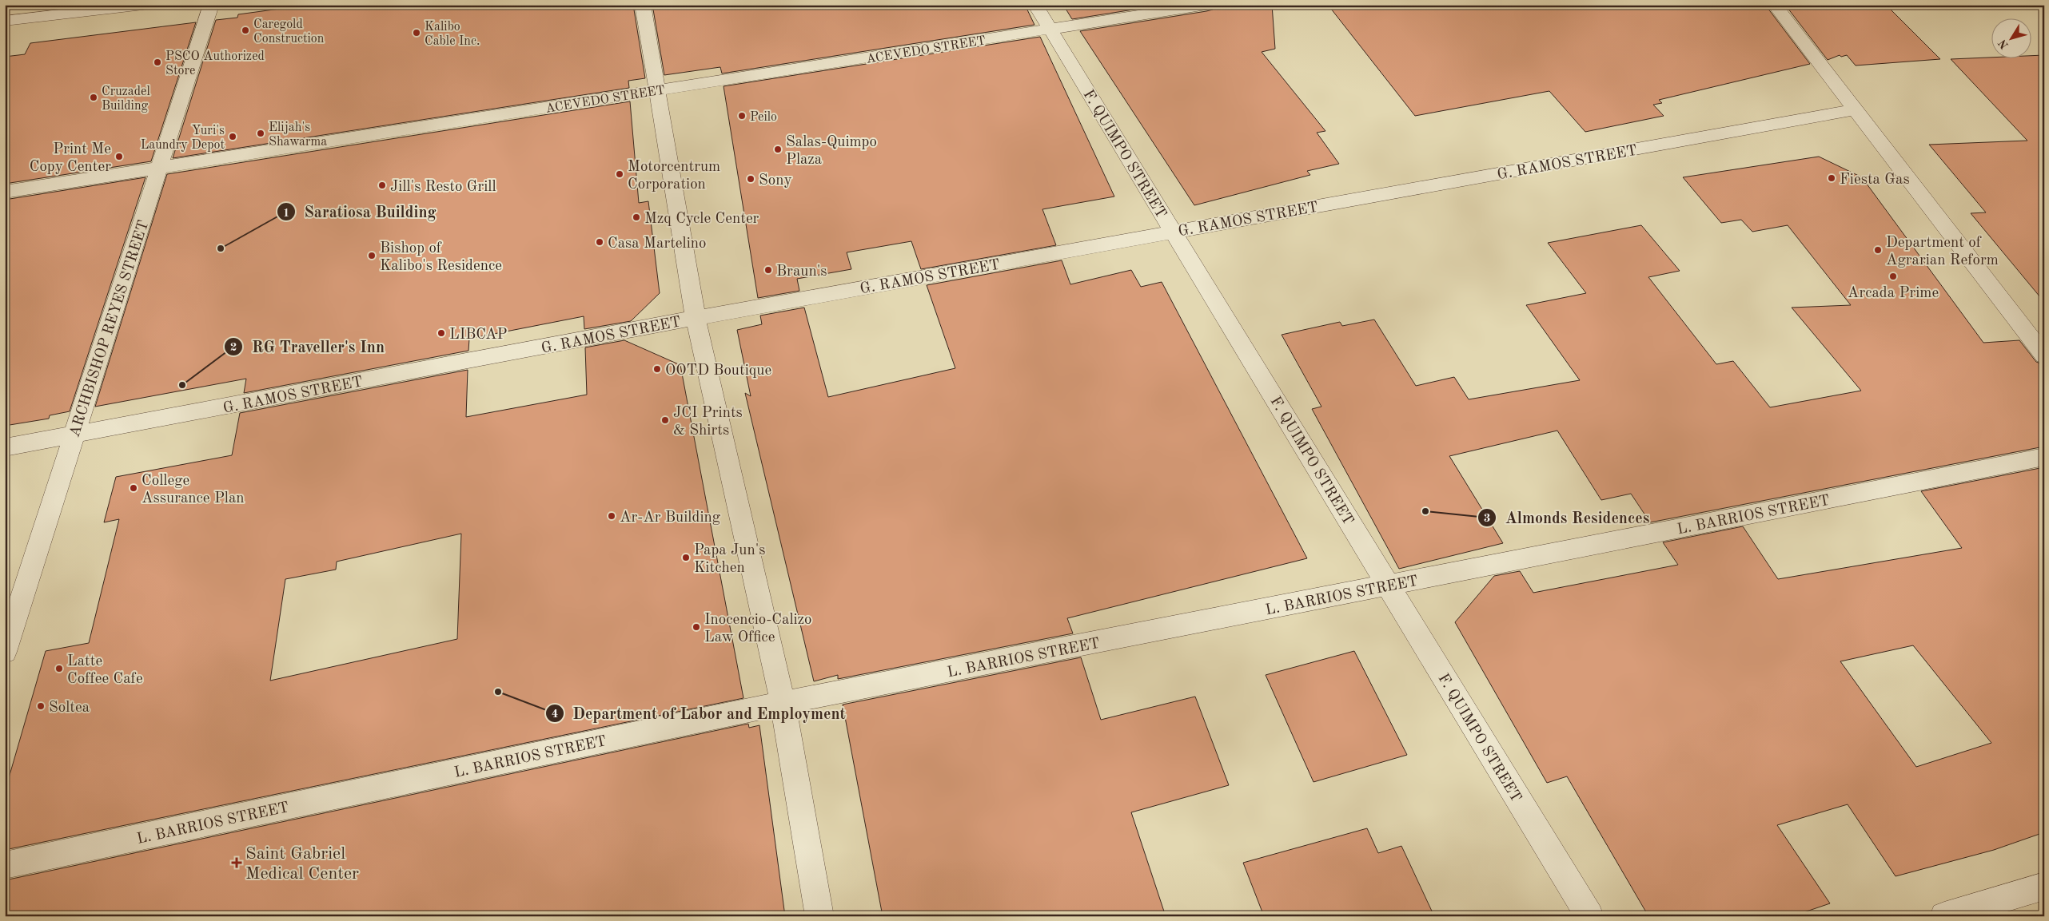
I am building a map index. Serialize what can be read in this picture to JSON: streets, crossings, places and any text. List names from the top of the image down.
{
  "streets": {
    "street": [
      "ACEVEDO STREET",
      "F. QUIMPO STREET",
      "G. RAMOS STREET",
      "ARCHBISHOP REYES STREET",
      "L. BARRIOS STREET"
    ]
  },
  "crossings": [
    ["ACEVEDO STREET", "F. QUIMPO STREET"],
    ["ACEVEDO STREET", "ARCHBISHOP REYES STREET"],
    ["F. QUIMPO STREET", "G. RAMOS STREET"],
    ["F. QUIMPO STREET", "L. BARRIOS STREET"],
    ["G. RAMOS STREET", "ARCHBISHOP REYES STREET"]
  ],
  "places": {
    "other": [
      "Caregold Construction",
      "Kalibo Cable Inc.",
      "PSCO Authorized Store",
      "Cruzadel Building",
      "Peilo",
      "Elijah's Shawarma",
      "Yuri's Laundry Depot",
      "Salas-Quimpo Plaza",
      "Print Me Copy Center",
      "Motorcentrum Corporation",
      "Fiesta Gas",
      "Sony",
      "Jill's Resto Grill",
      "Mzq Cycle Center",
      "Casa Martelino",
      "Saratiosa Building",
      "Department of Agrarian Reform",
      "Bishop of Kalibo's Residence",
      "Braun's",
      "Arcada Prime",
      "LIBCAP",
      "OOTD Boutique",
      "RG Traveller's Inn",
      "JCI Prints & Shirts",
      "College Assurance Plan",
      "Almonds Residences",
      "Ar-Ar Building",
      "Papa Jun's Kitchen",
      "Inocencio-Calizo Law Office",
      "Latte Coffee Cafe",
      "Department of Labor and Employment",
      "Soltea"
    ],
    "health": ["Saint Gabriel Medical Center"]
  },
  "north": "bottom left"
}
